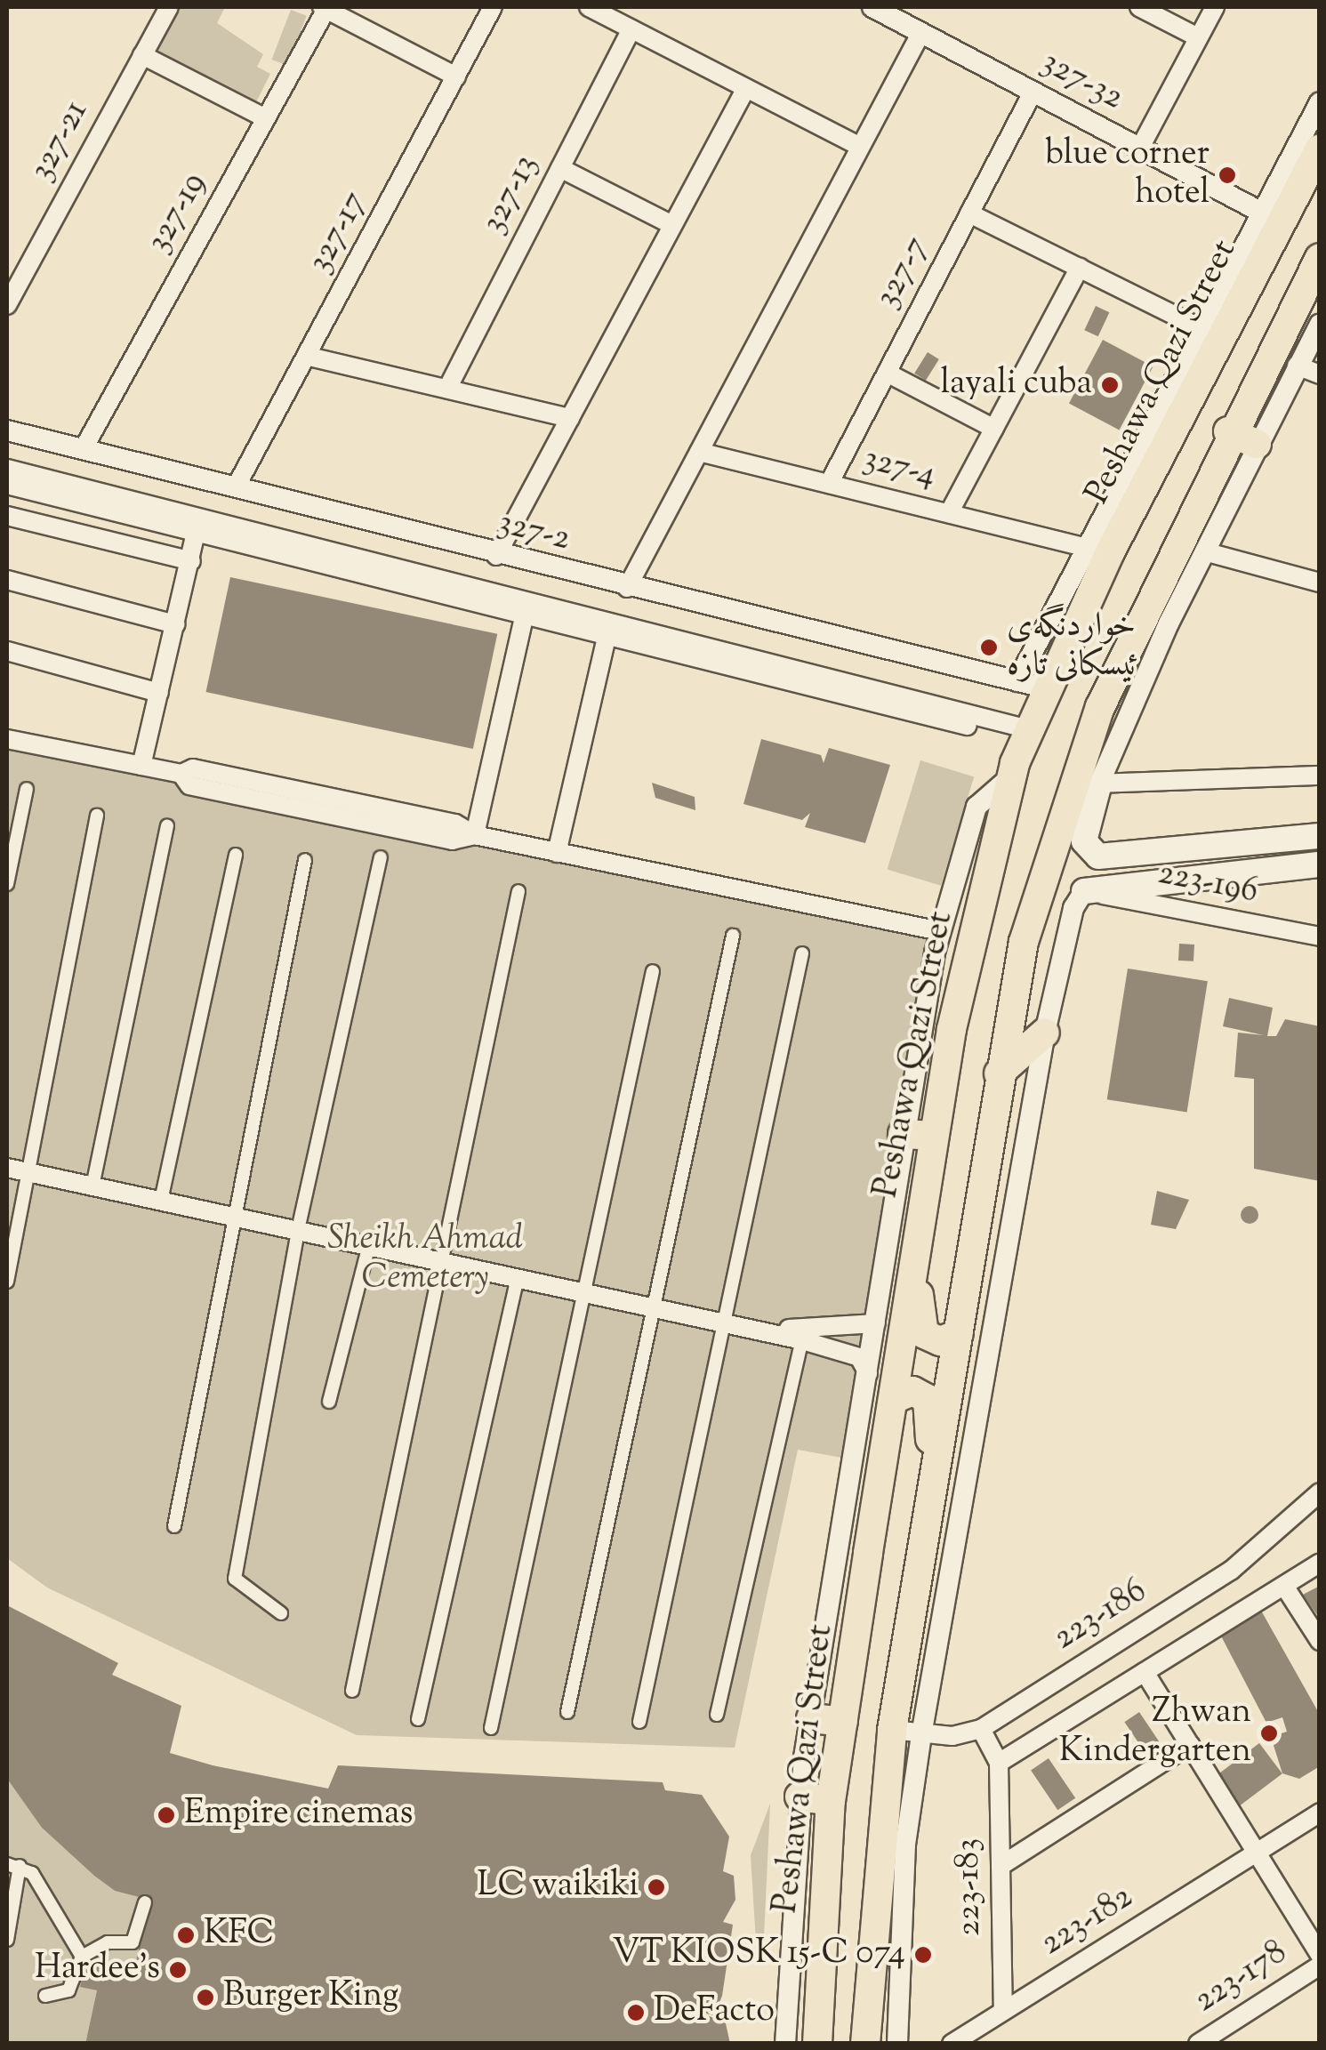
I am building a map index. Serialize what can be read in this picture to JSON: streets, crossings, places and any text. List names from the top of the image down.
{
  "streets": {
    "highway": ["Peshawa Qazi Street"],
    "street": [
      "327-32",
      "327-21",
      "327-13",
      "327-19",
      "327-17",
      "327-7",
      "327-4",
      "327-2",
      "223-196",
      "223-186",
      "223-183",
      "223-182",
      "223-178"
    ]
  },
  "crossings": [
    ["327-32", "327-7"],
    ["327-19", "327-2"],
    ["327-17", "327-2"],
    ["327-7", "327-4"],
    ["Peshawa Qazi Street", "327-2"],
    ["223-183", "223-182"]
  ],
  "parks": ["Sheikh Ahmad Cemetery"],
  "places": [
    "blue corner hotel",
    "layali cuba",
    "خواردنگەی ئیسکانی تازە",
    "Zhwan Kindergarten",
    "Empire cinemas",
    "LC waikiki",
    "KFC",
    "VT KIOSK 15-C 074",
    "Hardee's",
    "Burger King",
    "DeFacto"
  ]
}
